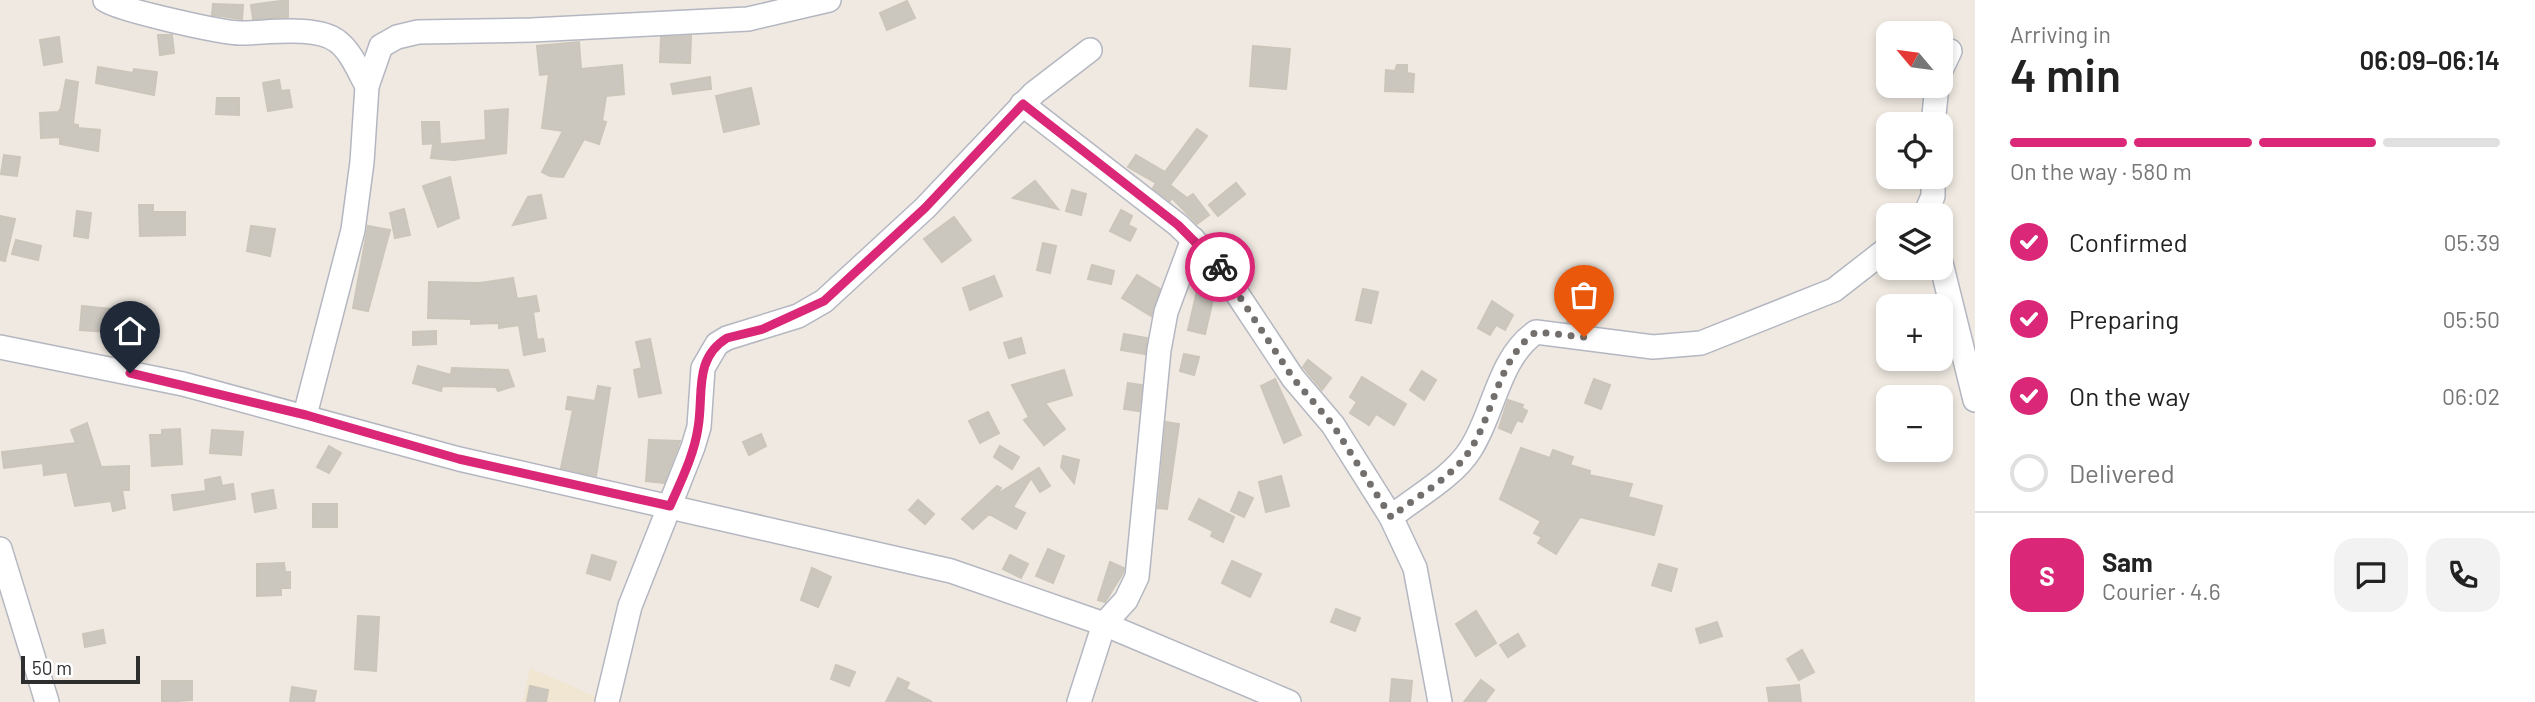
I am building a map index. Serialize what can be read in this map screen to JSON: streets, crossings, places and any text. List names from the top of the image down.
{
  "scale_bar": "50 m",
  "north": "top left",
  "page": {
    "heading": ["4 min", "Arriving in", "06:09–06:14"],
    "panel": ["Sam", "Courier · 4.6"],
    "map_buttons": ["+", "−"],
    "bar": "On the way · 580 m",
    "list": [
      ["Confirmed", "05:39"],
      ["Preparing", "05:50"],
      ["On the way", "06:02"],
      "Delivered"
    ],
    "round": "S",
    "scale": "50 m"
  }
}
